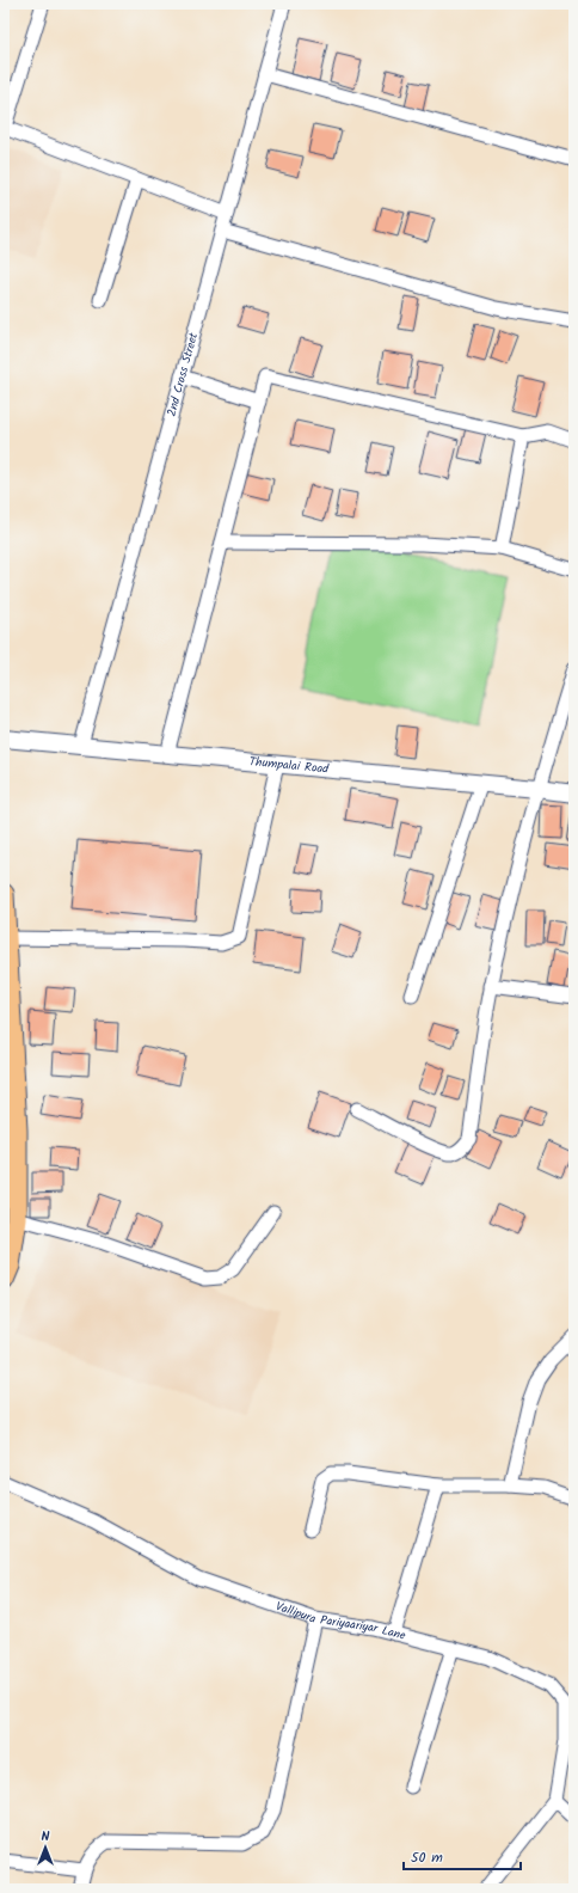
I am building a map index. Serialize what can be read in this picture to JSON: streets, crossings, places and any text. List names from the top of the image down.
{
  "streets": {
    "street": ["2nd Cross Street", "Thumpalai Road", "Vallipura Pariyaariyar Lane"]
  },
  "crossings": [
    ["2nd Cross Street", "Thumpalai Road"]
  ],
  "scale_bar": "50 m",
  "north": "top"
}
